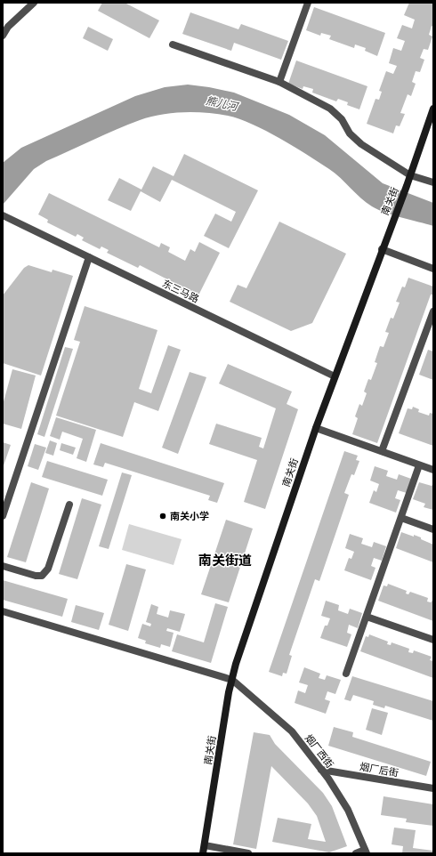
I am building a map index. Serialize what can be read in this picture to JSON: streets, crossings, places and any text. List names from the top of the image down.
{
  "streets": {
    "street": [
      "南关街",
      "东三马路",
      "烟厂西街",
      "烟厂后街"
    ]
  },
  "crossings": [
    ["南关街", "东三马路"],
    ["南关街", "烟厂西街"],
    ["烟厂西街", "烟厂后街"]
  ],
  "districts": ["南关街道"],
  "water": ["熊儿河"],
  "places": ["南关小学"]
}
